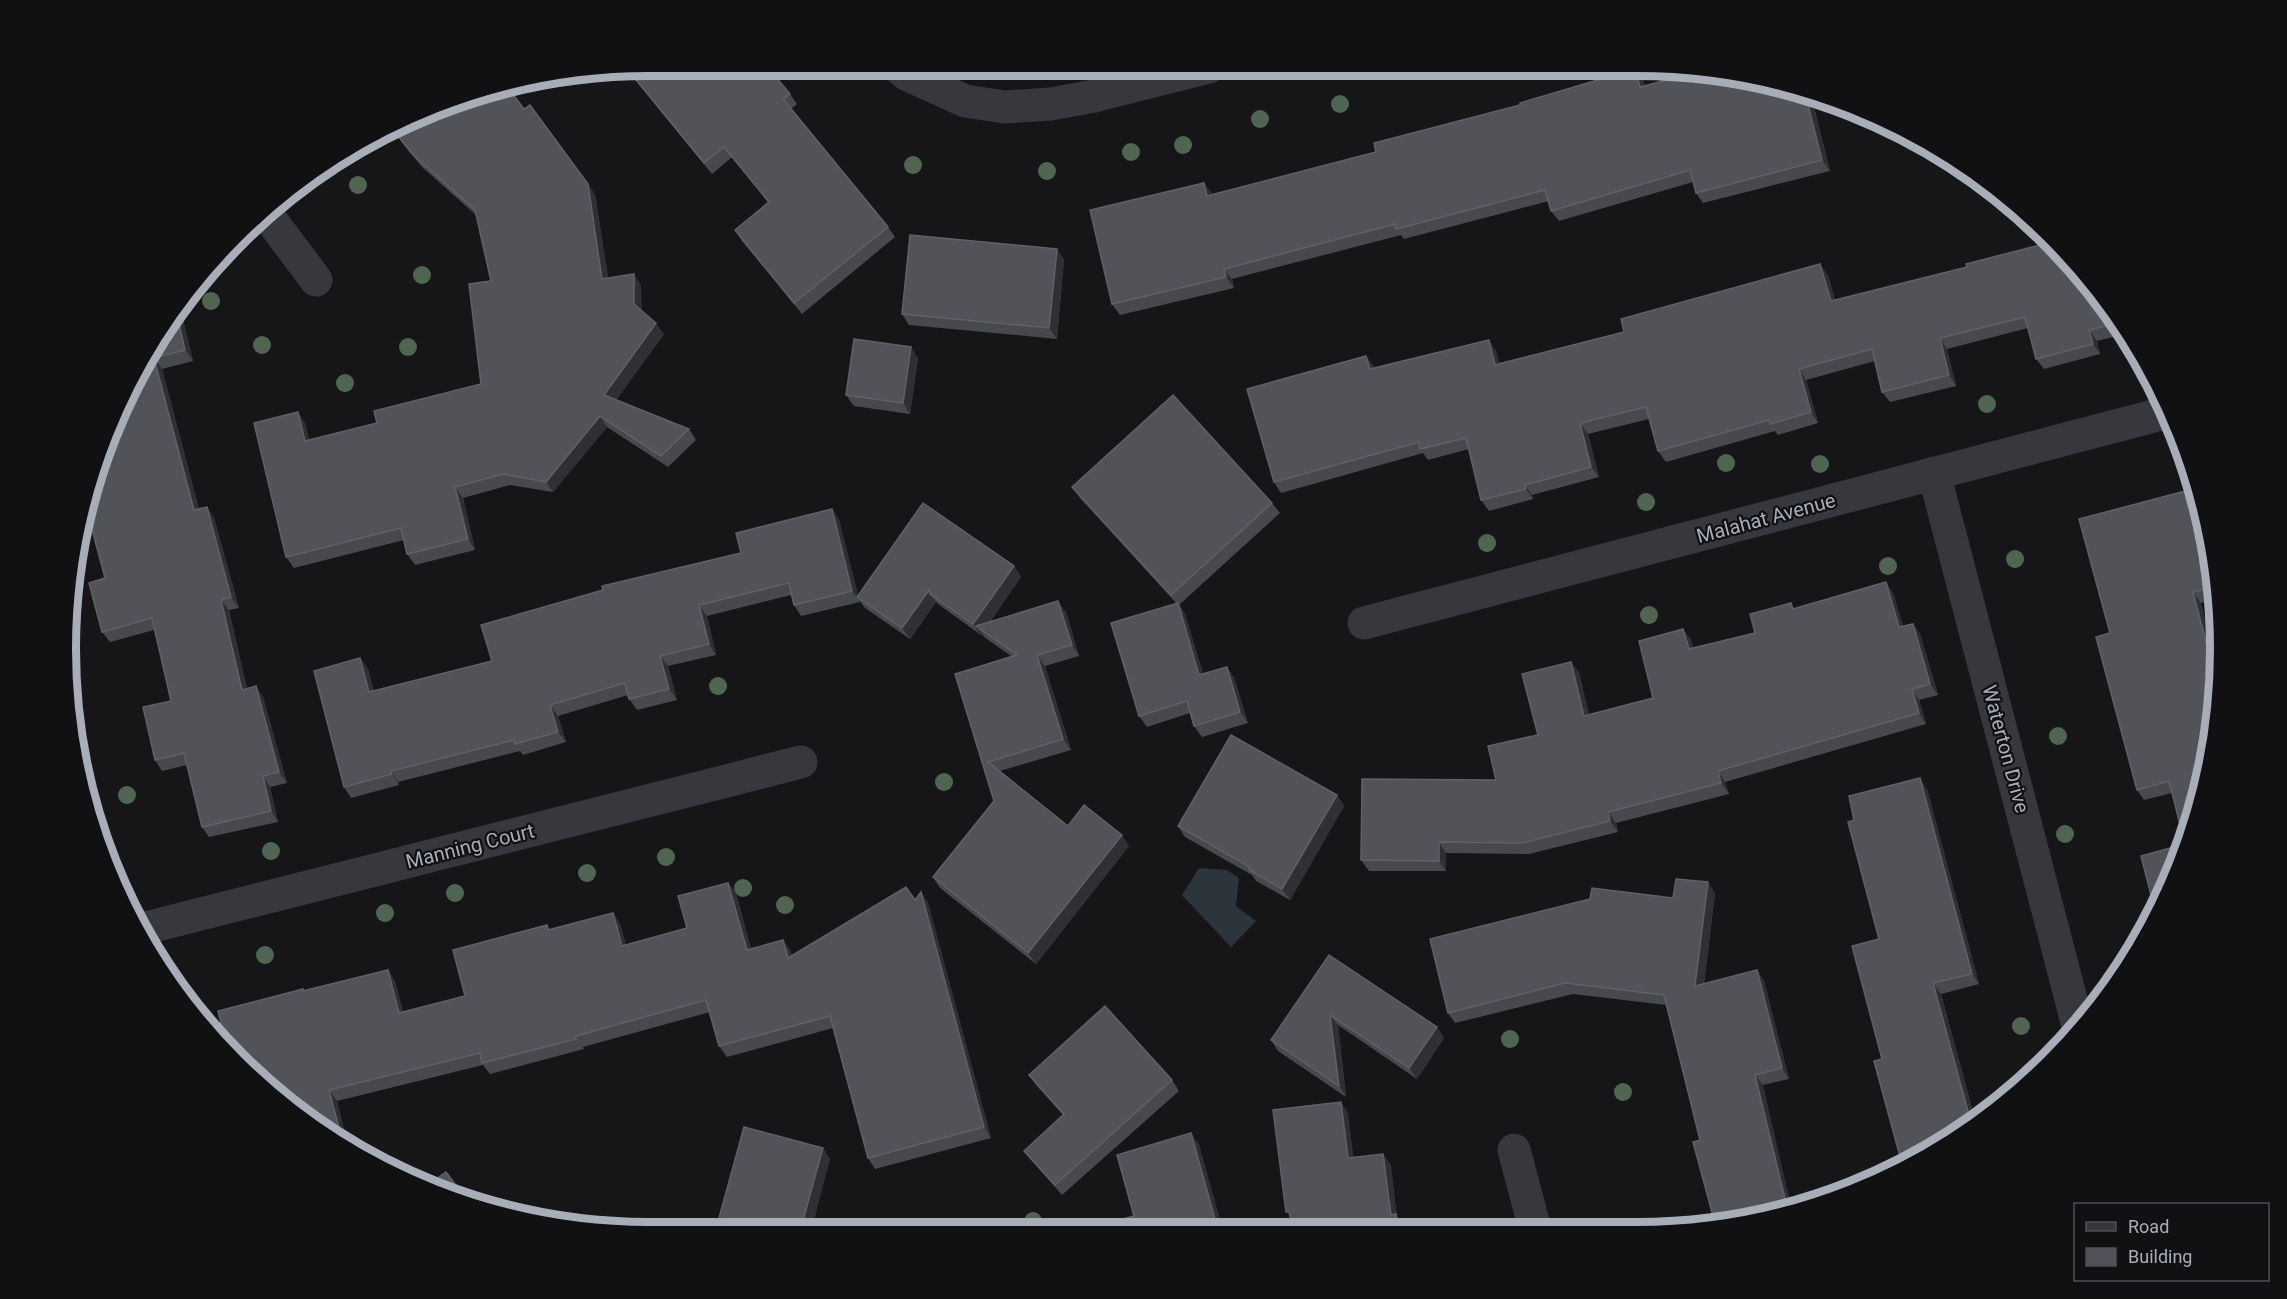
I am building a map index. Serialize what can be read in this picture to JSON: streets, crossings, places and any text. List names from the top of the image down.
{
  "streets": {
    "street": ["Malahat Avenue", "Waterton Drive", "Manning Court"]
  },
  "crossings": [
    ["Malahat Avenue", "Waterton Drive"]
  ],
  "legend": ["Road", "Building"]
}
